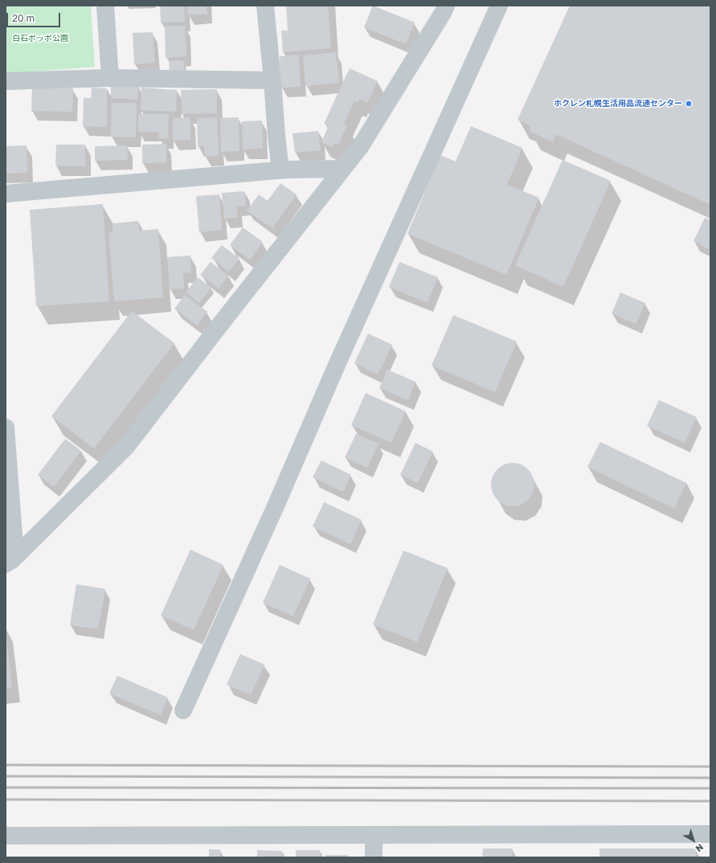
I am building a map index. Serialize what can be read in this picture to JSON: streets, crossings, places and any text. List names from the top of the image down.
{
  "parks": ["白石ポッポ公園"],
  "places": ["ホクレン札幌生活用品流通センター"],
  "scale_bar": "20 m",
  "north": "bottom right"
}
